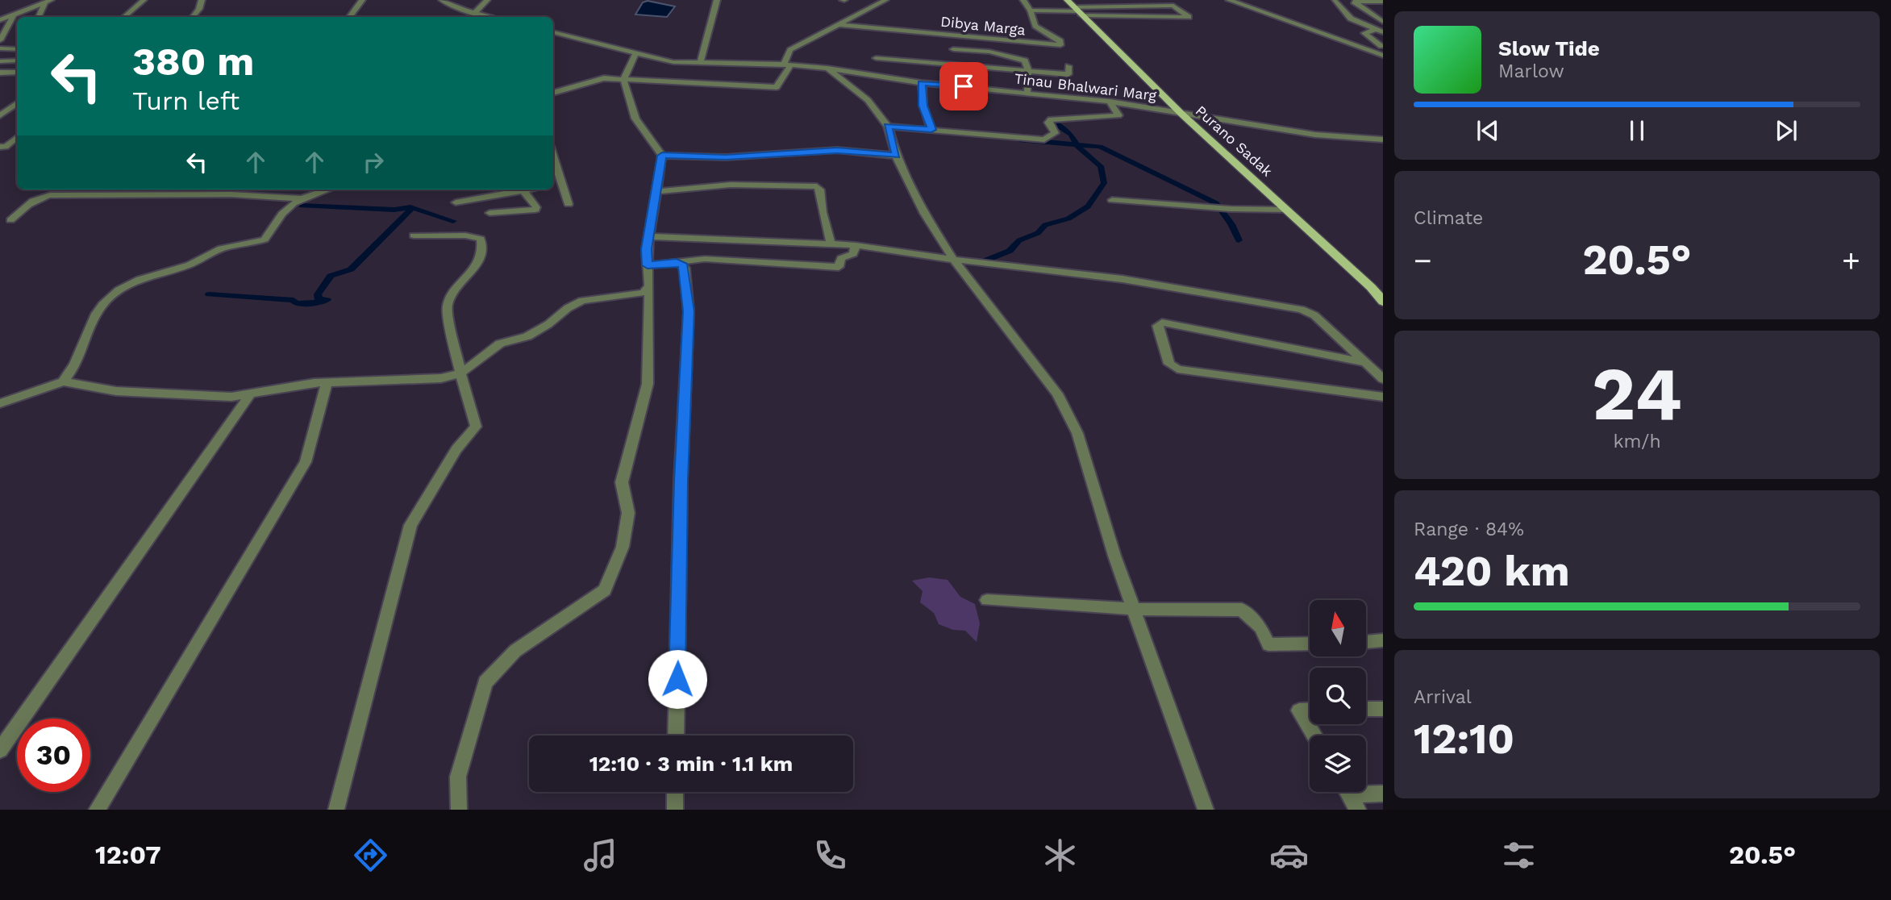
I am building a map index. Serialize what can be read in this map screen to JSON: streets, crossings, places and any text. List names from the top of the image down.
{
  "streets": {
    "main road": ["Purano Sadak"],
    "street": ["Dibya Marga", "Tinau Bhalwari Marg"]
  },
  "crossings": [
    ["Tinau Bhalwari Marg", "Purano Sadak"]
  ],
  "north": "top",
  "page": {
    "turn": ["380 m", "Turn left"],
    "song": ["Slow Tide", "Marlow"],
    "tile": [
      "Climate",
      ["24", "km/h"],
      ["Range · 84%", "420 km"],
      ["Arrival", "12:10"]
    ],
    "heat": ["−", "20.5°", "+"],
    "limit": "30",
    "trip": "12:10 · 3 min · 1.1 km",
    "tabs": ["12:07", "20.5°"]
  }
}
